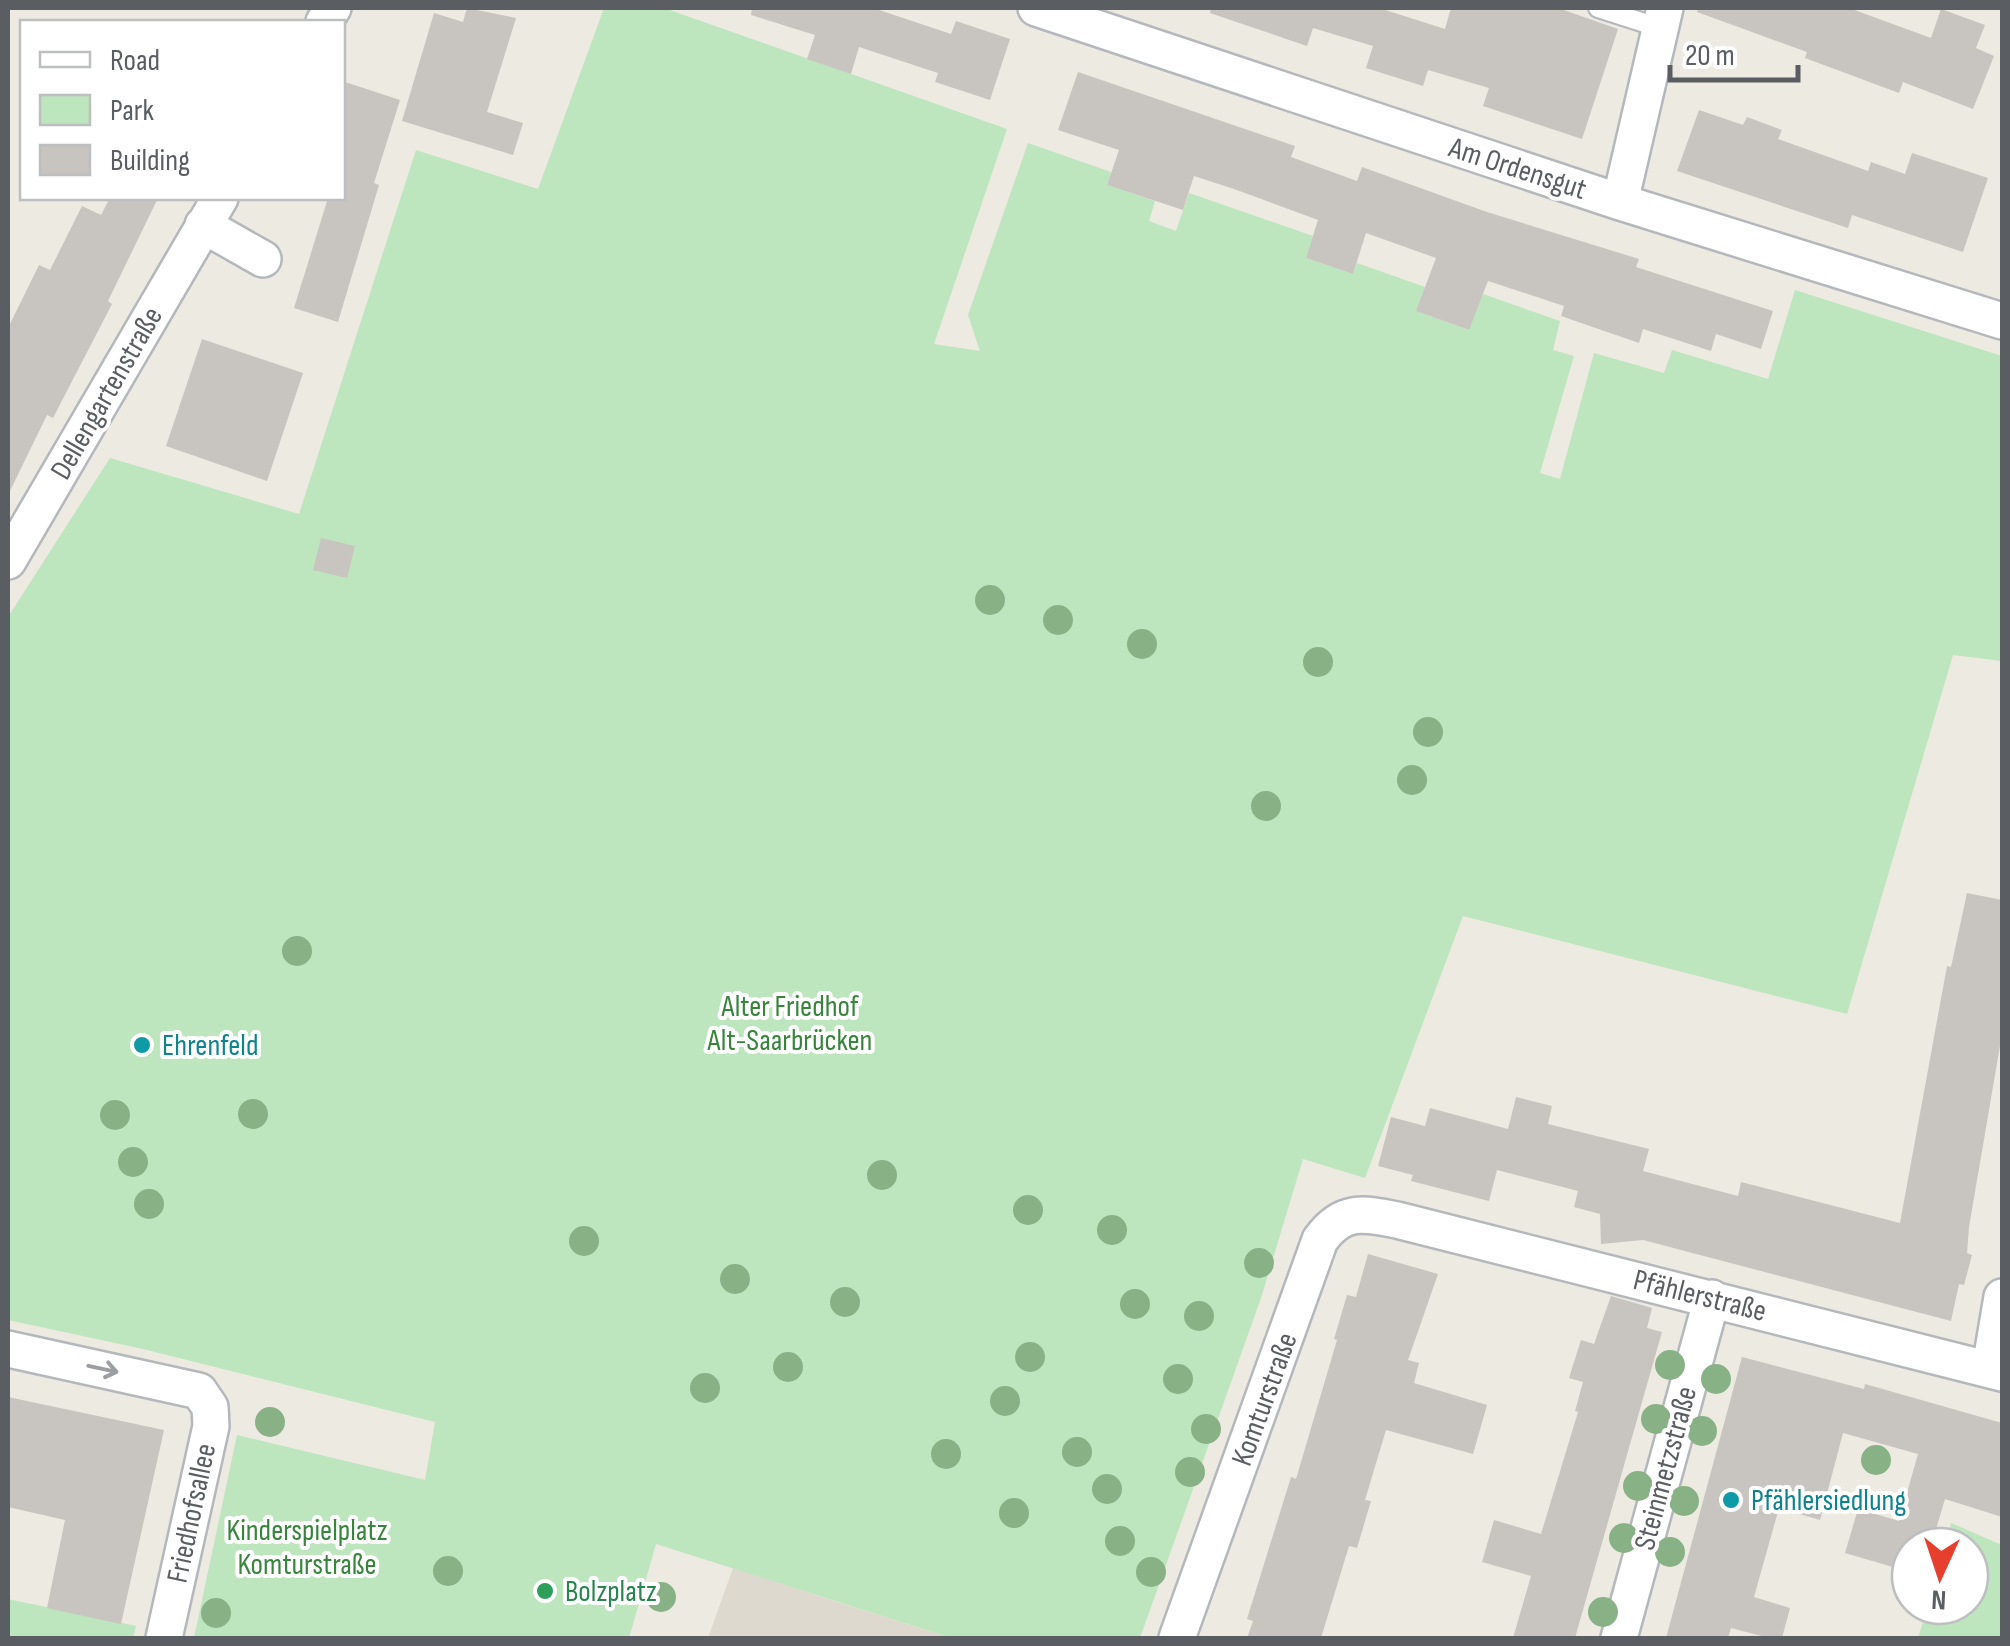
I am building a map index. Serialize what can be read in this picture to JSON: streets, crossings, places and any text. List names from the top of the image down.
{
  "streets": {
    "street": [
      "Am Ordensgut",
      "Dellengartenstraße",
      "Pfählerstraße",
      "Komturstraße",
      "Steinmetzstraße",
      "Friedhofsallee"
    ]
  },
  "crossings": [
    ["Pfählerstraße", "Komturstraße"],
    ["Pfählerstraße", "Steinmetzstraße"]
  ],
  "parks": ["Alter Friedhof Alt-Saarbrücken", "Kinderspielplatz Komturstraße"],
  "places": ["Ehrenfeld", "Pfählersiedlung", "Bolzplatz"],
  "legend": ["Road", "Park", "Building"],
  "scale_bar": "20 m",
  "north": "bottom"
}
